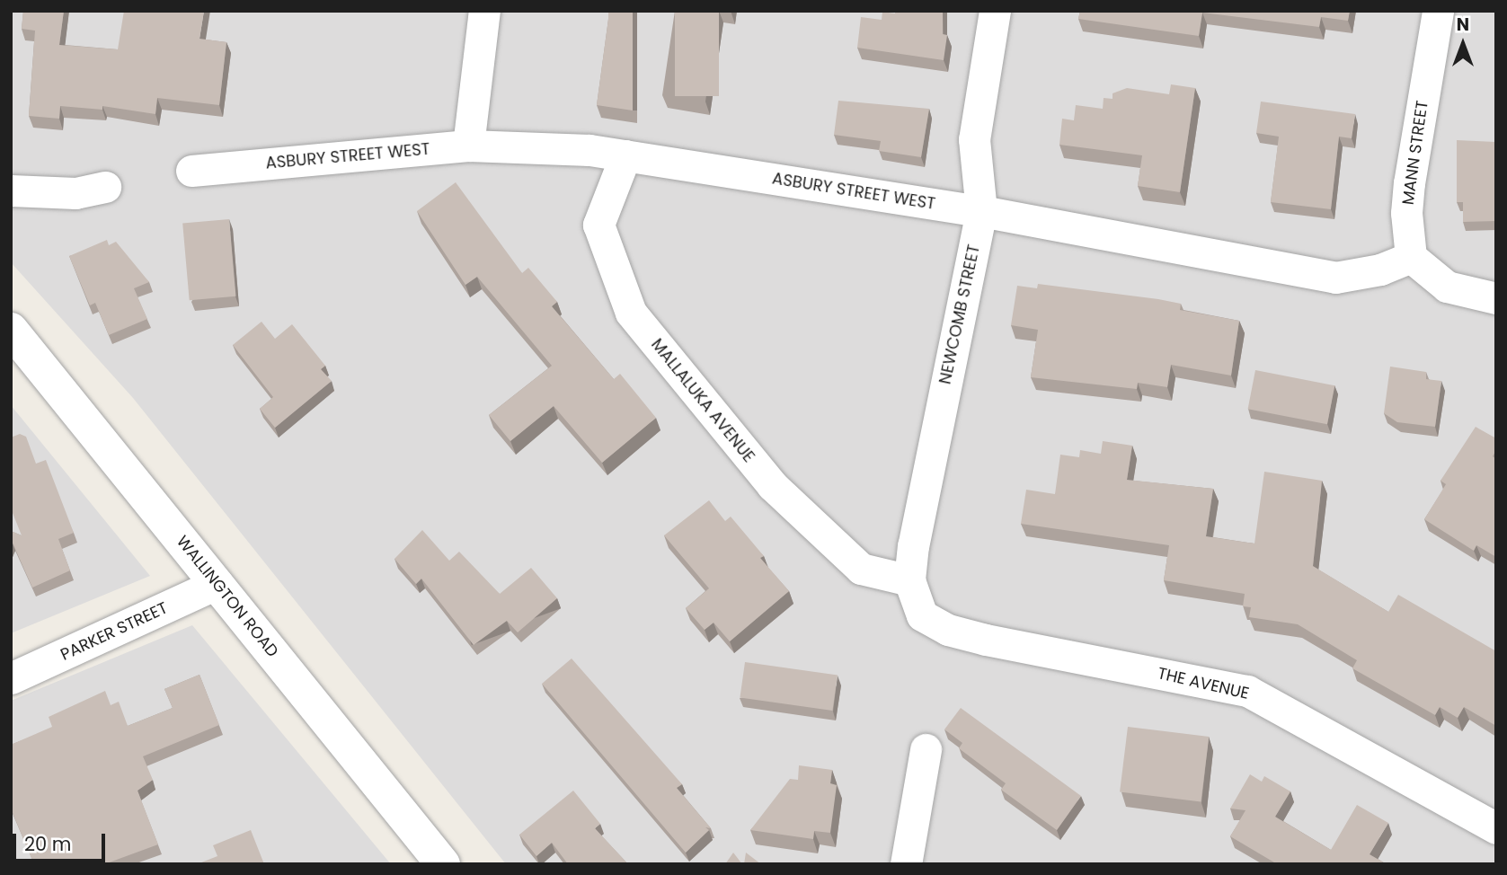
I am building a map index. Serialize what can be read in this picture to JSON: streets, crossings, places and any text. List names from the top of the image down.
{
  "streets": {
    "street": [
      "MANN STREET",
      "ASBURY STREET WEST",
      "NEWCOMB STREET",
      "MALLALUKA AVENUE",
      "WALLINGTON ROAD",
      "PARKER STREET",
      "THE AVENUE"
    ]
  },
  "crossings": [
    ["MANN STREET", "ASBURY STREET WEST"],
    ["ASBURY STREET WEST", "NEWCOMB STREET"],
    ["ASBURY STREET WEST", "MALLALUKA AVENUE"],
    ["NEWCOMB STREET", "MALLALUKA AVENUE"],
    ["NEWCOMB STREET", "THE AVENUE"],
    ["WALLINGTON ROAD", "PARKER STREET"]
  ],
  "scale_bar": "20 m",
  "north": "top"
}
